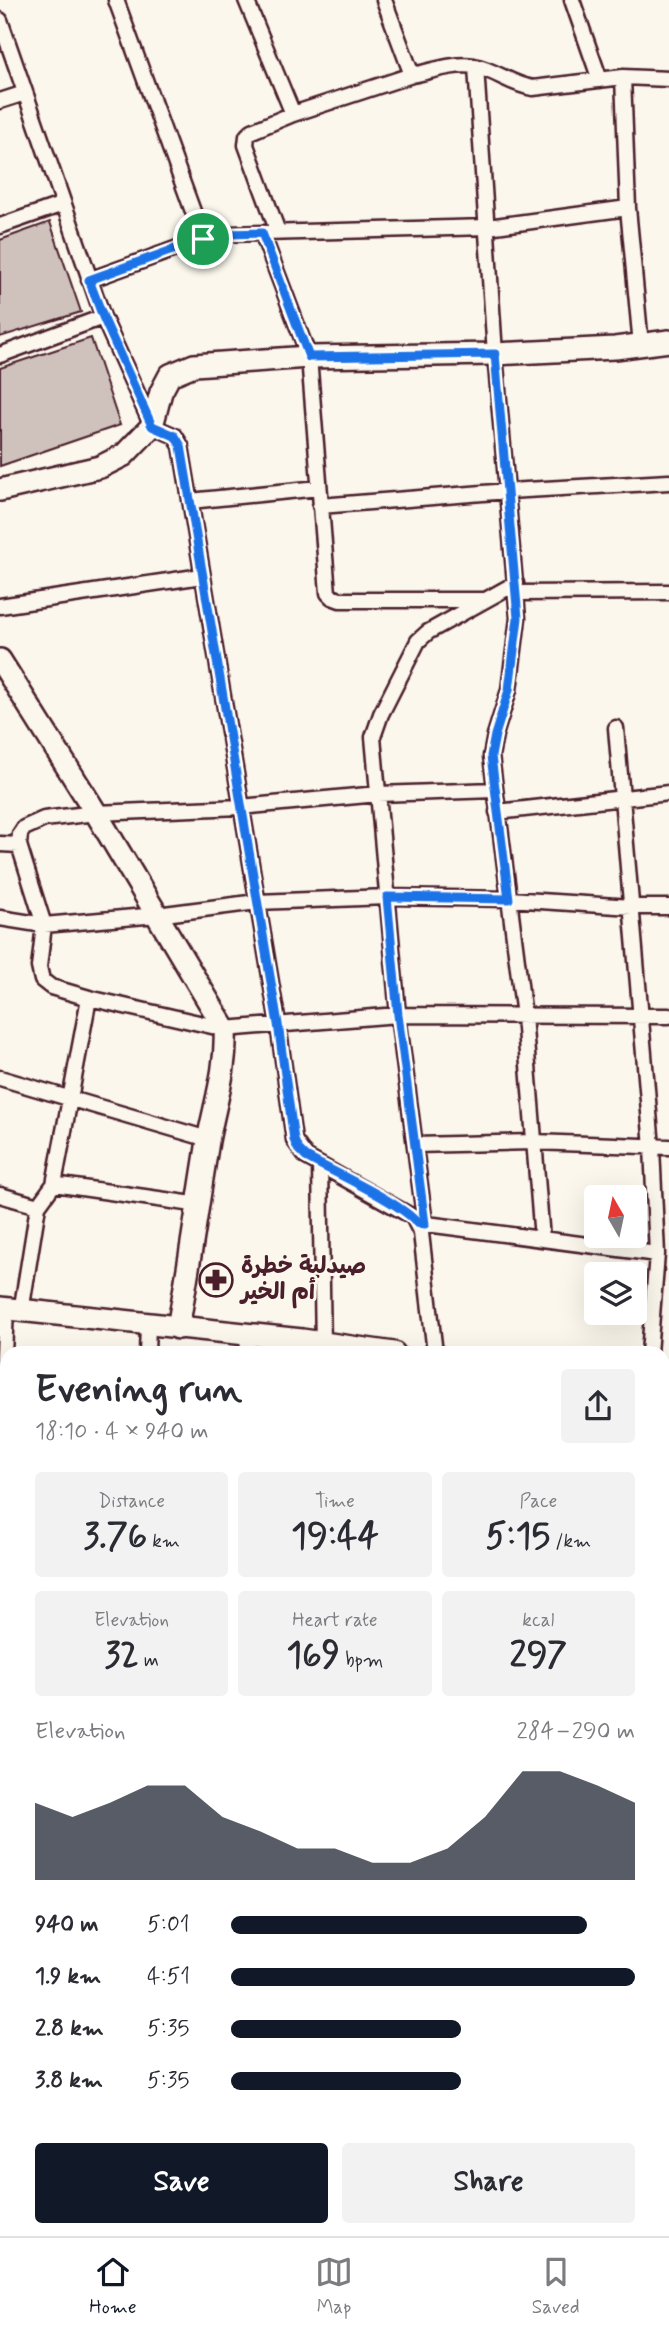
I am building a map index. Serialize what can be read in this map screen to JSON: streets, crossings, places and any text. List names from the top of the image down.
{
  "places": {
    "pharmacy": ["صيدلية خطرة أم الخير"]
  },
  "north": "top",
  "page": {
    "heading": ["Evening run", "18:10 · 4 × 940 m"],
    "stats": [
      ["Distance", "3.76 km"],
      ["Time", "19:44"],
      ["Pace", "5:15 /km"],
      ["Elevation", "32 m"],
      ["Heart rate", "169 bpm"],
      ["kcal", "297"]
    ],
    "chart": ["Elevation", "284–290 m"],
    "list": [
      {
        "name": "940 m",
        "note": "5:01"
      },
      {
        "name": "1.9 km",
        "note": "4:51"
      },
      {
        "name": "2.8 km",
        "note": "5:35"
      },
      {
        "name": "3.8 km",
        "note": "5:35"
      }
    ],
    "buttons": ["Save", "Share"],
    "tabs": ["Home", "Map", "Saved"]
  }
}
